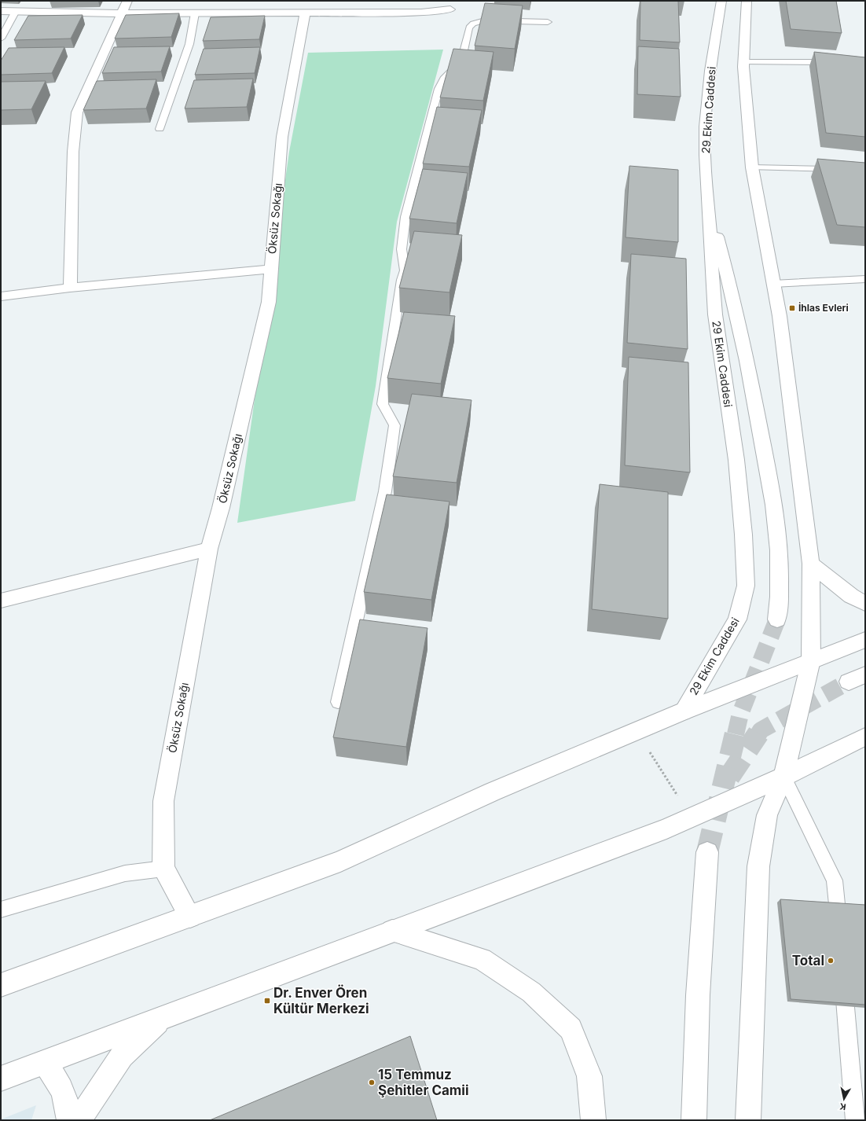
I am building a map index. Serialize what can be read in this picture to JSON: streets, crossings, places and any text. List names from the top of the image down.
{
  "streets": {
    "main road": ["29 Ekim Caddesi", "Öksüz Sokağı"]
  },
  "places": {
    "transit": ["İhlas Evleri", "Dr. Enver Ören Kültür Merkezi"],
    "other": ["Total", "15 Temmuz Şehitler Camii"]
  },
  "north": "bottom"
}
